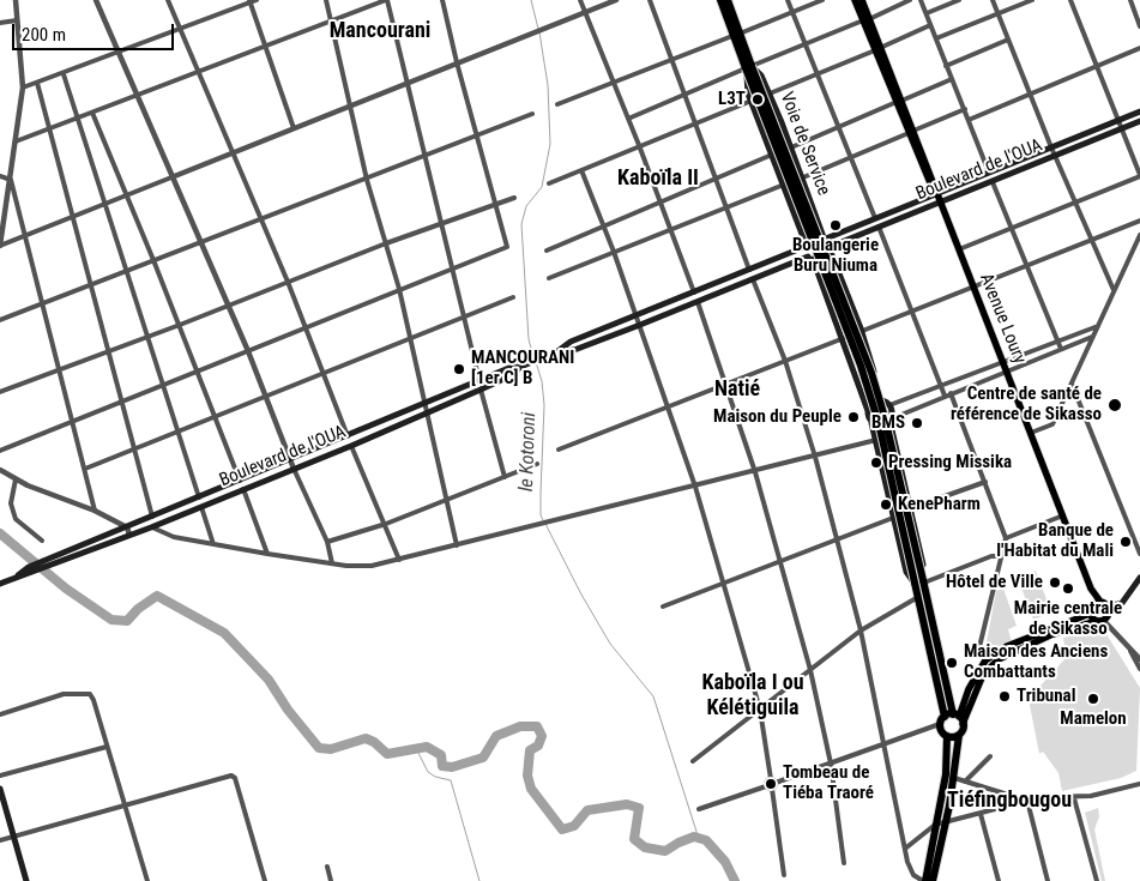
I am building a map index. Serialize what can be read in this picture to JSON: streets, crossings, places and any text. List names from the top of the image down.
{
  "streets": {
    "main road": ["Voie de Service", "Boulevard de l'OUA", "Avenue Loury"]
  },
  "crossings": [
    ["Voie de Service", "Boulevard de l'OUA"],
    ["Boulevard de l'OUA", "Avenue Loury"]
  ],
  "districts": [
    "Mancourani",
    "Kaboïla II",
    "Natié",
    "Kaboïla I ou Kélétiguila",
    "Tiéfingbougou"
  ],
  "water": ["le Kotoroni"],
  "places": [
    "L3T",
    "Boulangerie Buru Niuma",
    "MANCOURANI [1er C] B",
    "Centre de santé de référence de Sikasso",
    "Maison du Peuple",
    "BMS",
    "Pressing Missika",
    "KenePharm",
    "Banque de l'Habitat du Mali",
    "Hôtel de Ville",
    "Mairie centrale de Sikasso",
    "Maison des Anciens Combattants",
    "Tribunal",
    "Mamelon",
    "Tombeau de Tiéba Traoré"
  ],
  "scale_bar": "200 m"
}
